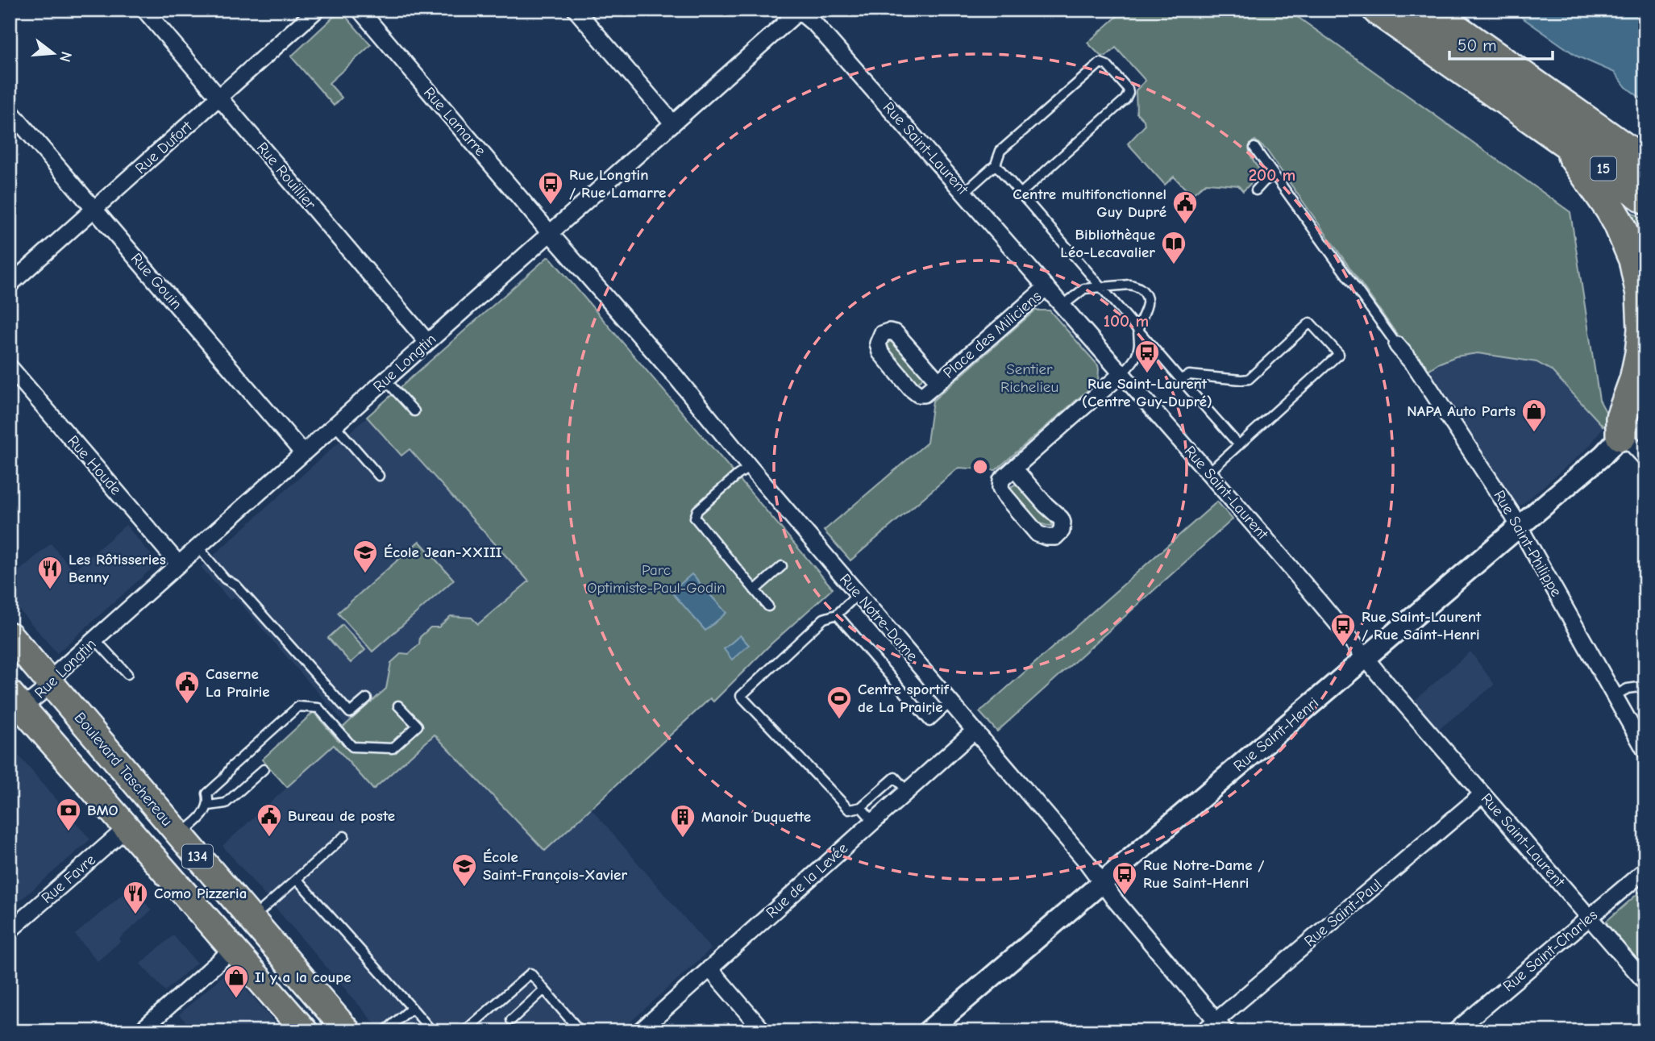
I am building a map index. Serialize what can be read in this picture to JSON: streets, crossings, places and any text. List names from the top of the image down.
{
  "streets": {
    "highway": ["15"],
    "main road": ["Boulevard Taschereau", "134"],
    "street": [
      "Rue Lamarre",
      "Rue Dufort",
      "Rue Saint-Laurent",
      "Rue Rouillier",
      "Rue Gouin",
      "Place des Miliciens",
      "Rue Longtin",
      "Rue Houde",
      "Rue Saint-Philippe",
      "Rue Notre-Dame",
      "Rue Saint-Henri",
      "Rue Favre",
      "Rue de la Levée",
      "Rue Saint-Paul",
      "Rue Saint-Charles"
    ]
  },
  "crossings": [
    ["Rue Lamarre", "Rue Longtin"],
    ["Rue Lamarre", "Rue Notre-Dame"],
    ["Rue Dufort", "Rue Rouillier"],
    ["Rue Dufort", "Rue Gouin"],
    ["Rue Saint-Laurent", "Place des Miliciens"],
    ["Rue Saint-Laurent", "Rue Longtin"],
    ["Rue Saint-Laurent", "Rue Saint-Henri"],
    ["Rue Saint-Laurent", "Rue Saint-Paul"],
    ["Rue Saint-Laurent", "Rue Saint-Charles"],
    ["Rue Rouillier", "Rue Longtin"],
    ["Rue Gouin", "Rue Longtin"],
    ["Rue Longtin", "Rue Houde"],
    ["Rue Longtin", "Rue Notre-Dame"],
    ["Rue Longtin", "Boulevard Taschereau"],
    ["Rue Longtin", "134"],
    ["Rue Saint-Philippe", "Rue Saint-Henri"],
    ["Rue Notre-Dame", "Rue Saint-Henri"],
    ["Rue Notre-Dame", "Rue de la Levée"],
    ["Rue Notre-Dame", "Rue Saint-Paul"],
    ["134", "Rue Favre"]
  ],
  "parks": ["Sentier Richelieu", "Parc Optimiste-Paul-Godin"],
  "places": {
    "bus stop": [
      "Rue Longtin / Rue Lamarre",
      "Rue Saint-Laurent (Centre Guy-Dupré)",
      "Rue Saint-Laurent / Rue Saint-Henri",
      "Rue Notre-Dame / Rue Saint-Henri"
    ],
    "public building": ["Centre multifonctionnel Guy Dupré", "Caserne La Prairie", "Bureau de poste"],
    "library": ["Bibliothèque Léo-Lecavalier"],
    "shop": ["NAPA Auto Parts", "Il y a la coupe"],
    "school or university": ["École Jean-XXIII", "École Saint-François-Xavier"],
    "restaurant": ["Les Rôtisseries Benny", "Como Pizzeria"],
    "sports": ["Centre sportif de La Prairie"],
    "bank": ["BMO"],
    "building": ["Manoir Duquette"]
  },
  "scale_bar": "50 m",
  "north": "right",
  "rings": ["200 m", "100 m"]
}
